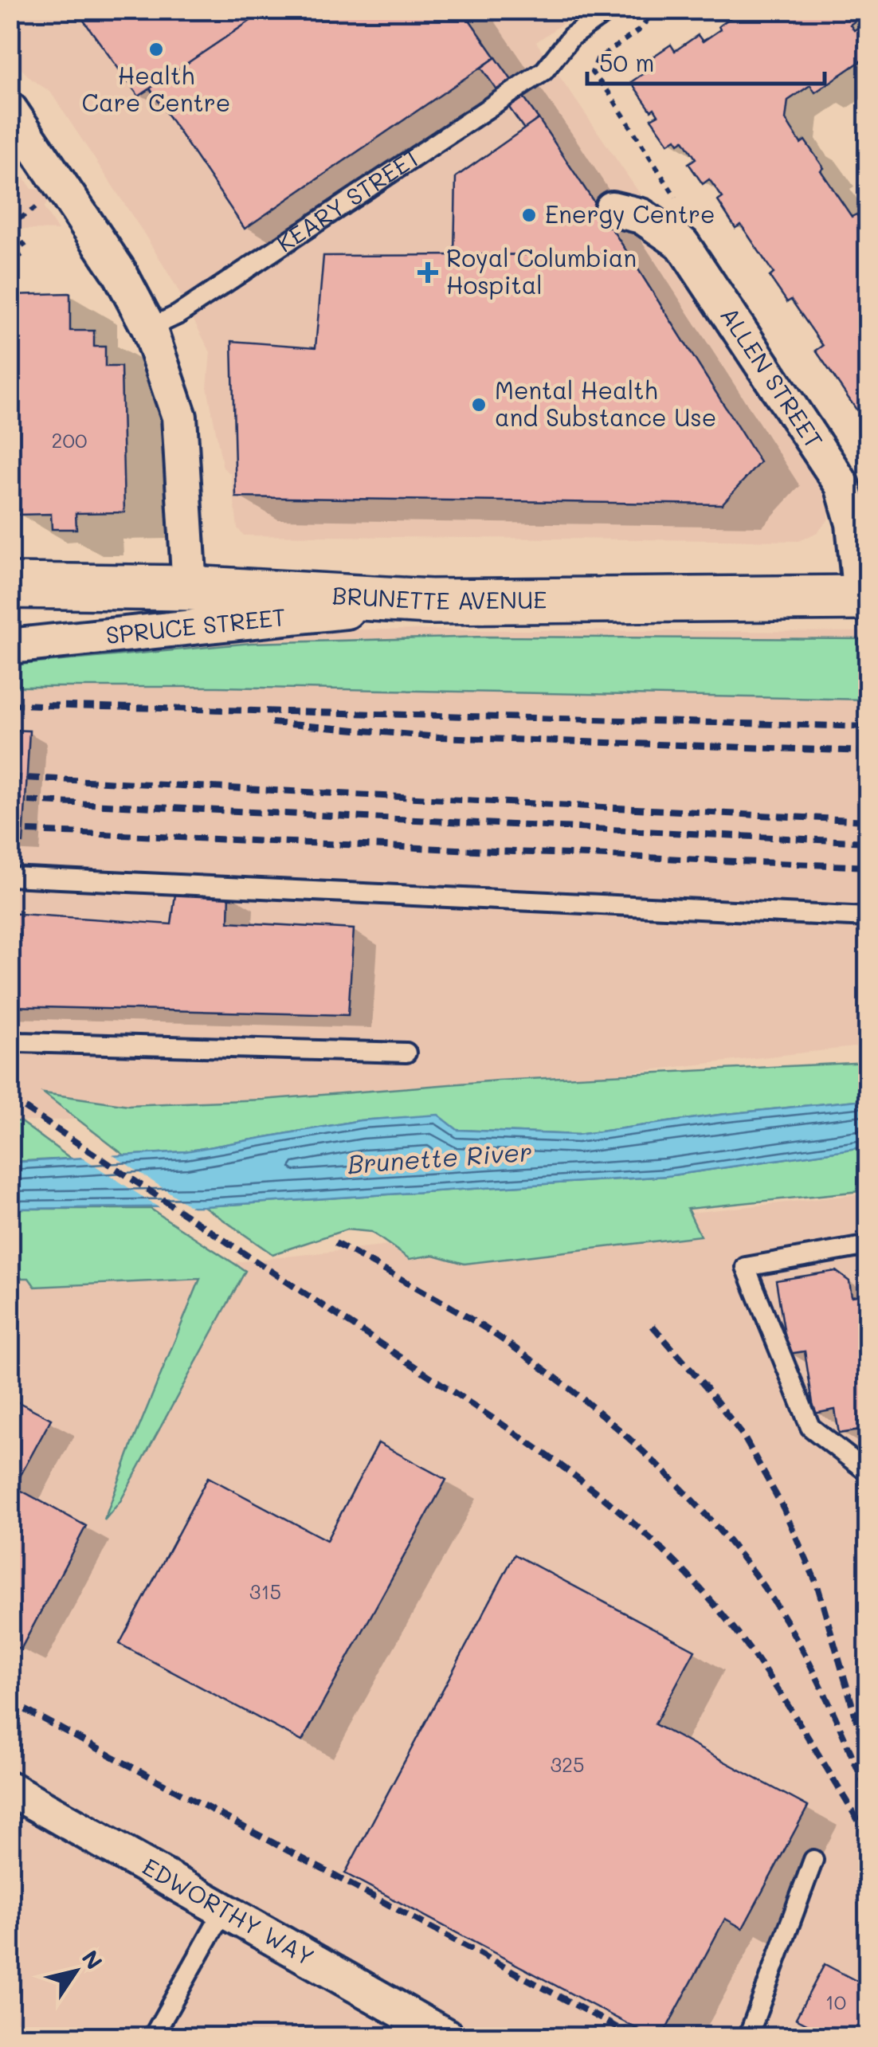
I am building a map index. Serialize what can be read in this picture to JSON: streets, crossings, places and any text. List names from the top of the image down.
{
  "streets": {
    "main road": ["BRUNETTE AVENUE"],
    "street": ["ALLEN STREET", "SPRUCE STREET", "EDWORTHY WAY"],
    "lane": ["KEARY STREET"]
  },
  "crossings": [
    ["ALLEN STREET", "BRUNETTE AVENUE"],
    ["BRUNETTE AVENUE", "SPRUCE STREET"]
  ],
  "water": ["Brunette River"],
  "places": {
    "other": ["Health Care Centre", "Energy Centre", "Mental Health and Substance Use"],
    "health": ["Royal Columbian Hospital"]
  },
  "house_numbers": [
    "200",
    "315",
    "325",
    "10"
  ],
  "scale_bar": "50 m",
  "north": "top right"
}
